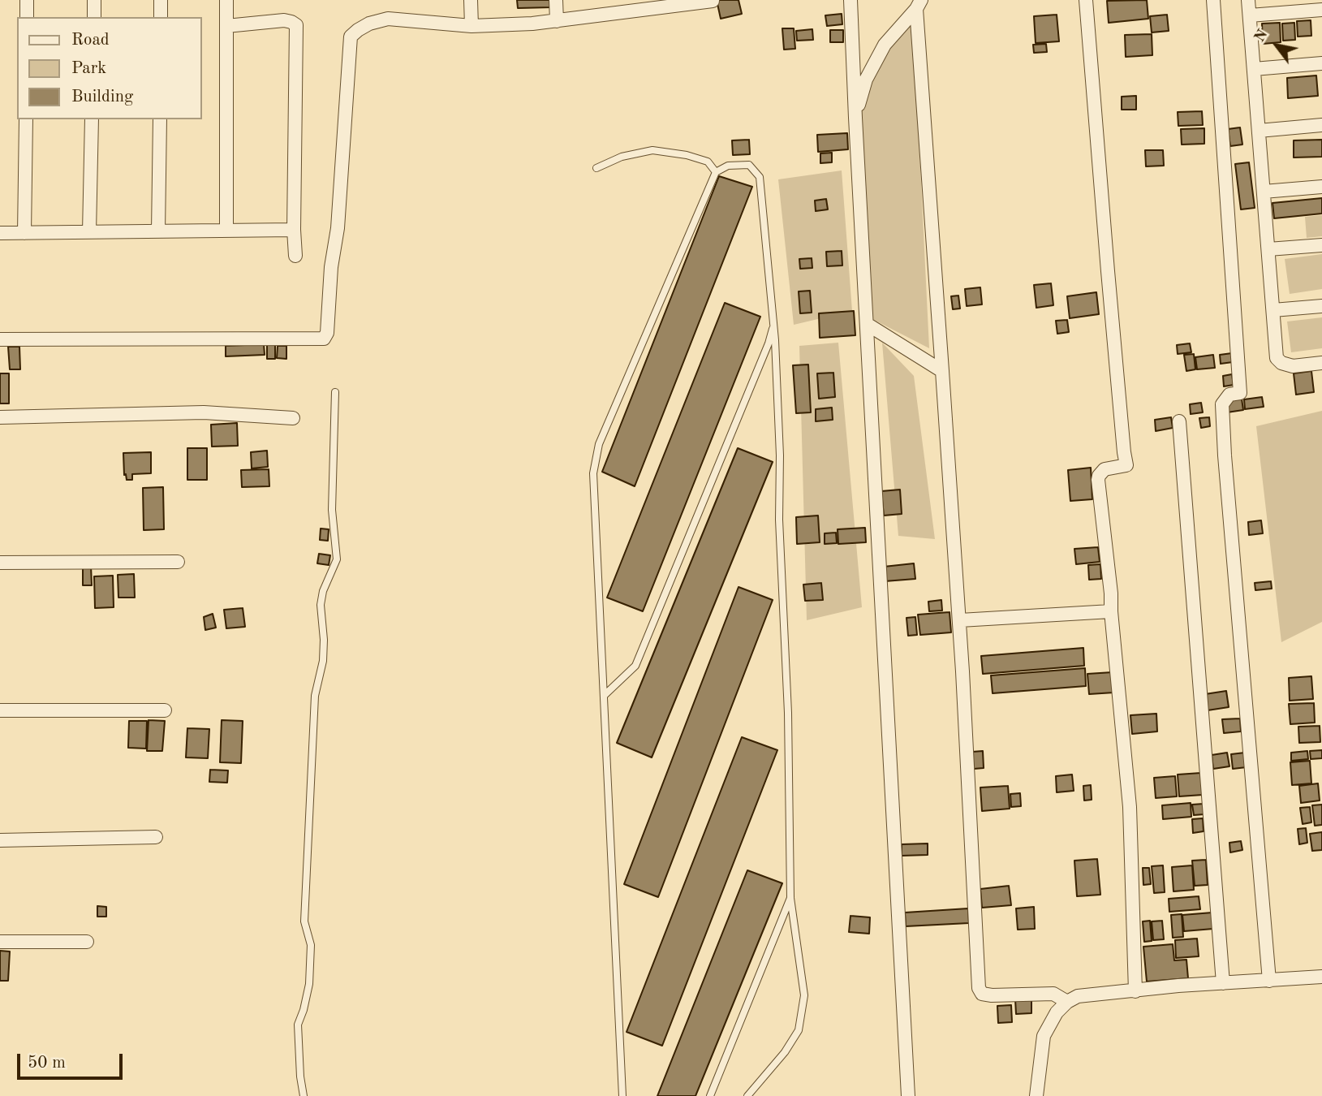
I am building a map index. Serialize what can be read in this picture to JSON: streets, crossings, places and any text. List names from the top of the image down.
{
  "legend": ["Road", "Park", "Building"],
  "scale_bar": "50 m",
  "north": "top left"
}
